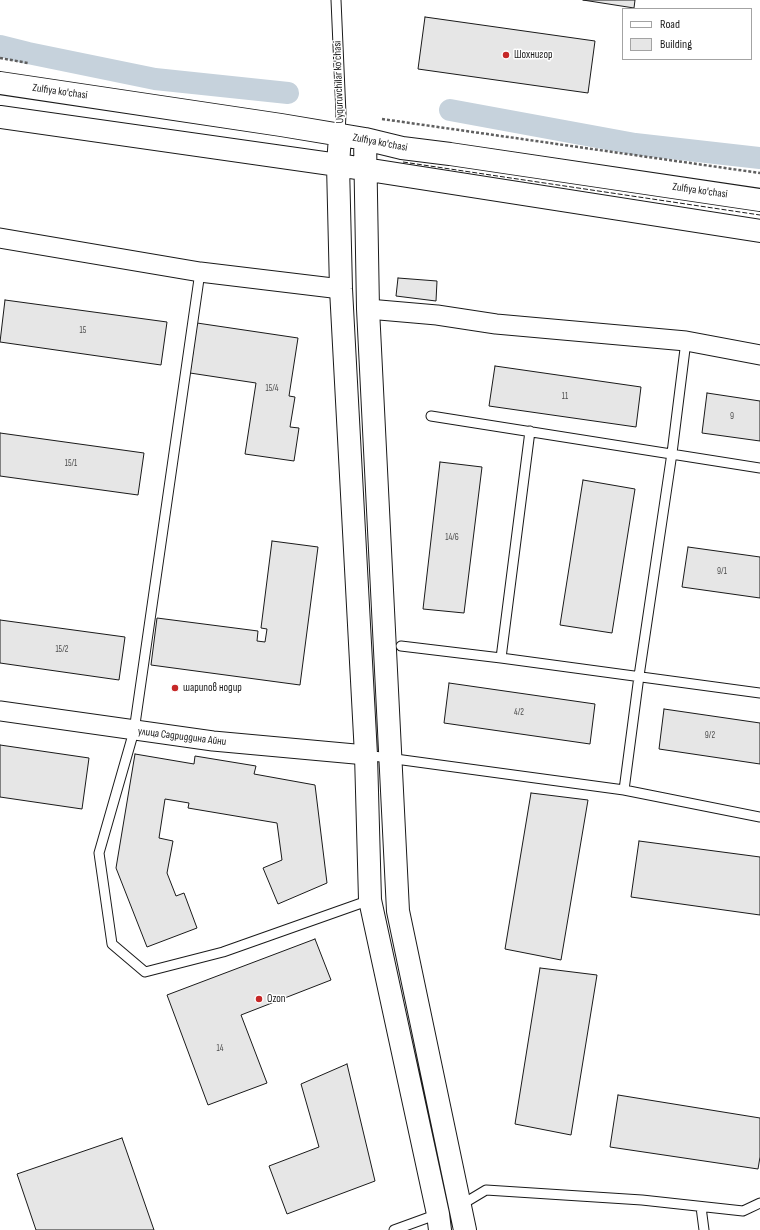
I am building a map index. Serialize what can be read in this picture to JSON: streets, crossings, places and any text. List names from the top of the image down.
{
  "streets": {
    "main road": ["Uyquruvchilar ko'chasi", "Zulfiya ko'chasi"],
    "street": ["улица Садриддина Айни"]
  },
  "crossings": [
    ["Uyquruvchilar ko'chasi", "Zulfiya ko'chasi"],
    ["Uyquruvchilar ko'chasi", "улица Садриддина Айни"]
  ],
  "places": ["Шохнигор", "шарипов нодир", "Ozon"],
  "house_numbers": [
    "15",
    "15/4",
    "11",
    "9",
    "15/1",
    "14/6",
    "9/1",
    "15/2",
    "4/2",
    "9/2",
    "14"
  ],
  "legend": ["Road", "Building"]
}
